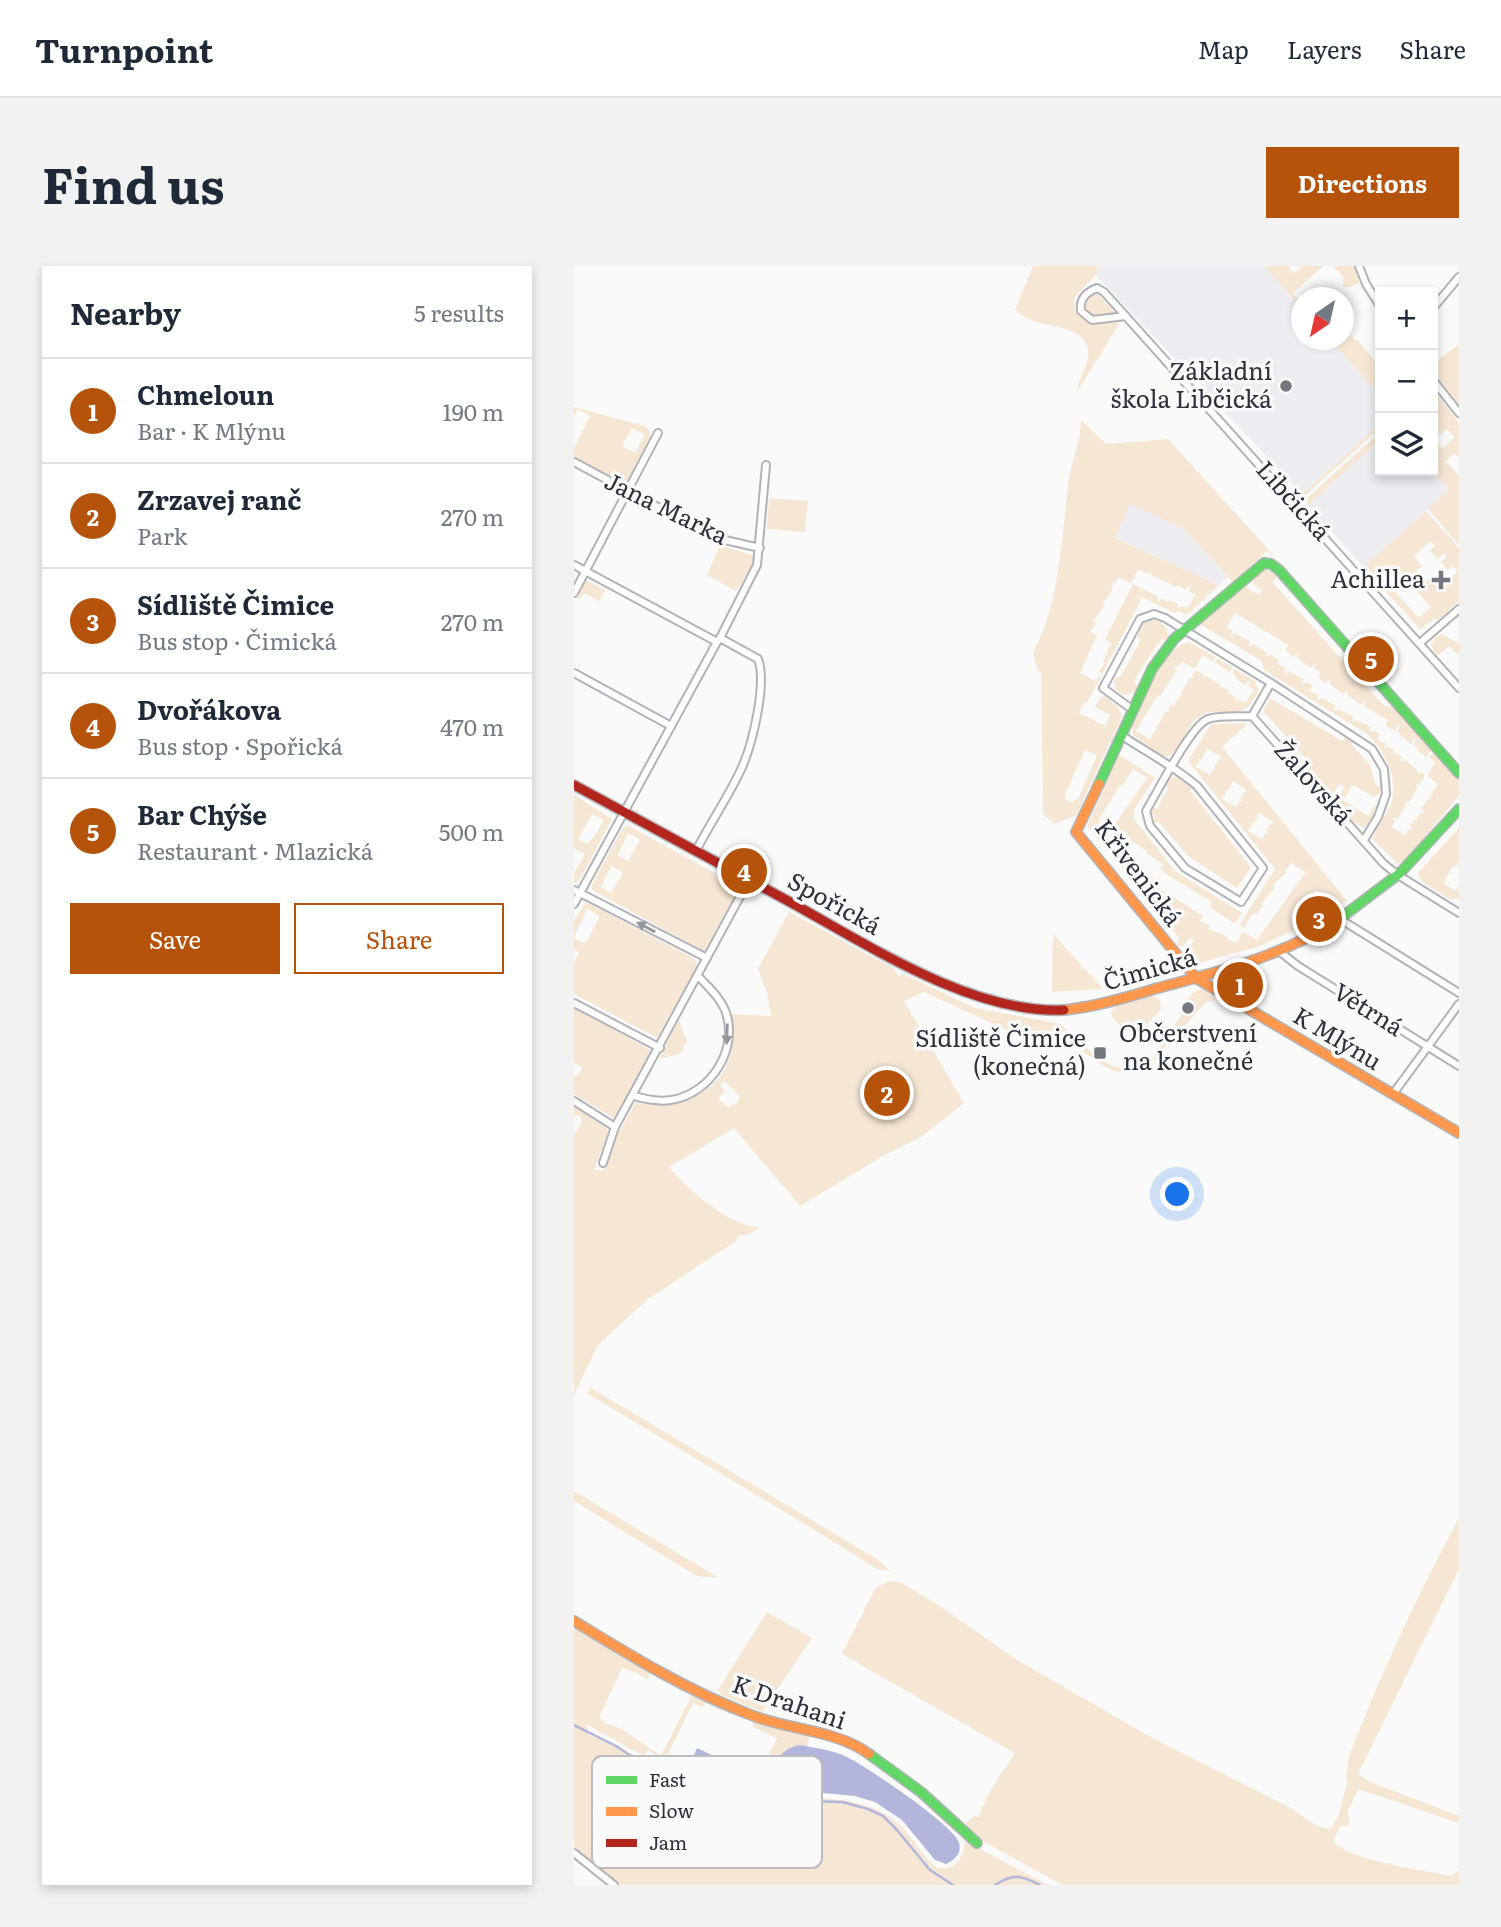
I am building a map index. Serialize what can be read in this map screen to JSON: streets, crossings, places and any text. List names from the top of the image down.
{
  "streets": {
    "street": [
      "Libčická",
      "Jana Marka",
      "Žalovská",
      "Křivenická",
      "Spořická",
      "Čimická",
      "Větrná",
      "K Mlýnu",
      "K Drahani"
    ]
  },
  "crossings": [
    ["Žalovská", "Čimická"],
    ["Křivenická", "Čimická"],
    ["Křivenická", "K Mlýnu"],
    ["Spořická", "Čimická"],
    ["Čimická", "Větrná"],
    ["Čimická", "K Mlýnu"]
  ],
  "places": {
    "other": ["Základní škola Libčická", "Občerstvení na konečné"],
    "health": ["Achillea"],
    "transit": ["Sídliště Čimice (konečná)"]
  },
  "legend": ["Fast", "Slow", "Jam"],
  "north": "bottom left",
  "page": {
    "header": "Turnpoint",
    "nav": ["Map", "Layers", "Share"],
    "title": "Find us",
    "buttons": [
      "Directions",
      ["Save", "Share"]
    ],
    "heading": ["Nearby", "5 results"],
    "map_buttons": ["+", "−"],
    "list": [
      {
        "mark": "1",
        "name": "Chmeloun",
        "note": "Bar · K Mlýnu",
        "value": "190 m"
      },
      {
        "mark": "2",
        "name": "Zrzavej ranč",
        "note": "Park",
        "value": "270 m"
      },
      {
        "mark": "3",
        "name": "Sídliště Čimice",
        "note": "Bus stop · Čimická",
        "value": "270 m"
      },
      {
        "mark": "4",
        "name": "Dvořákova",
        "note": "Bus stop · Spořická",
        "value": "470 m"
      },
      {
        "mark": "5",
        "name": "Bar Chýše",
        "note": "Restaurant · Mlazická",
        "value": "500 m"
      }
    ],
    "pins": [
      "5",
      "4",
      "3",
      "1",
      "2"
    ]
  }
}
